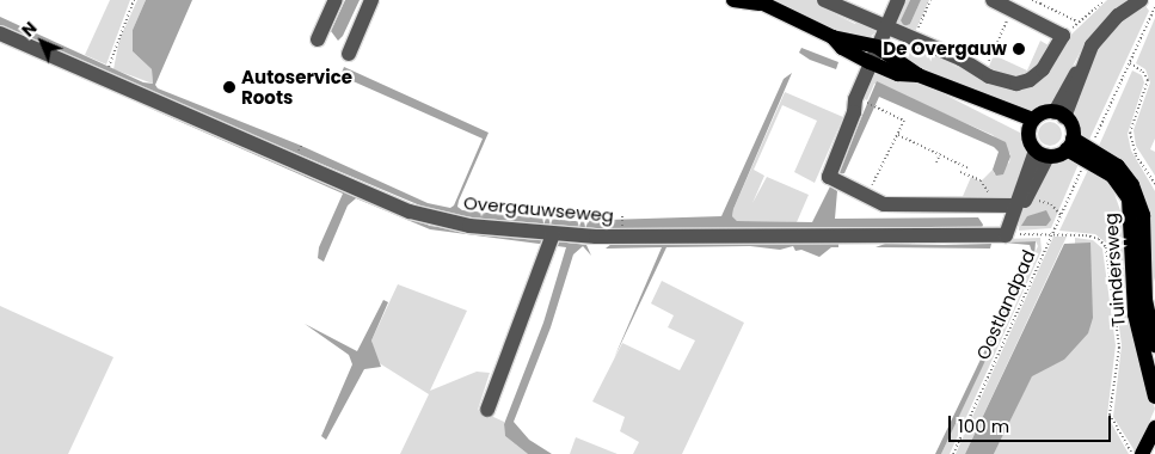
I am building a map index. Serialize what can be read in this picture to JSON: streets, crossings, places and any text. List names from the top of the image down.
{
  "streets": {
    "main road": ["Tuindersweg"],
    "street": ["Overgauwseweg"],
    "path": ["Oostlandpad"]
  },
  "places": ["De Overgauw", "Autoservice Roots"],
  "scale_bar": "100 m",
  "north": "top left"
}
